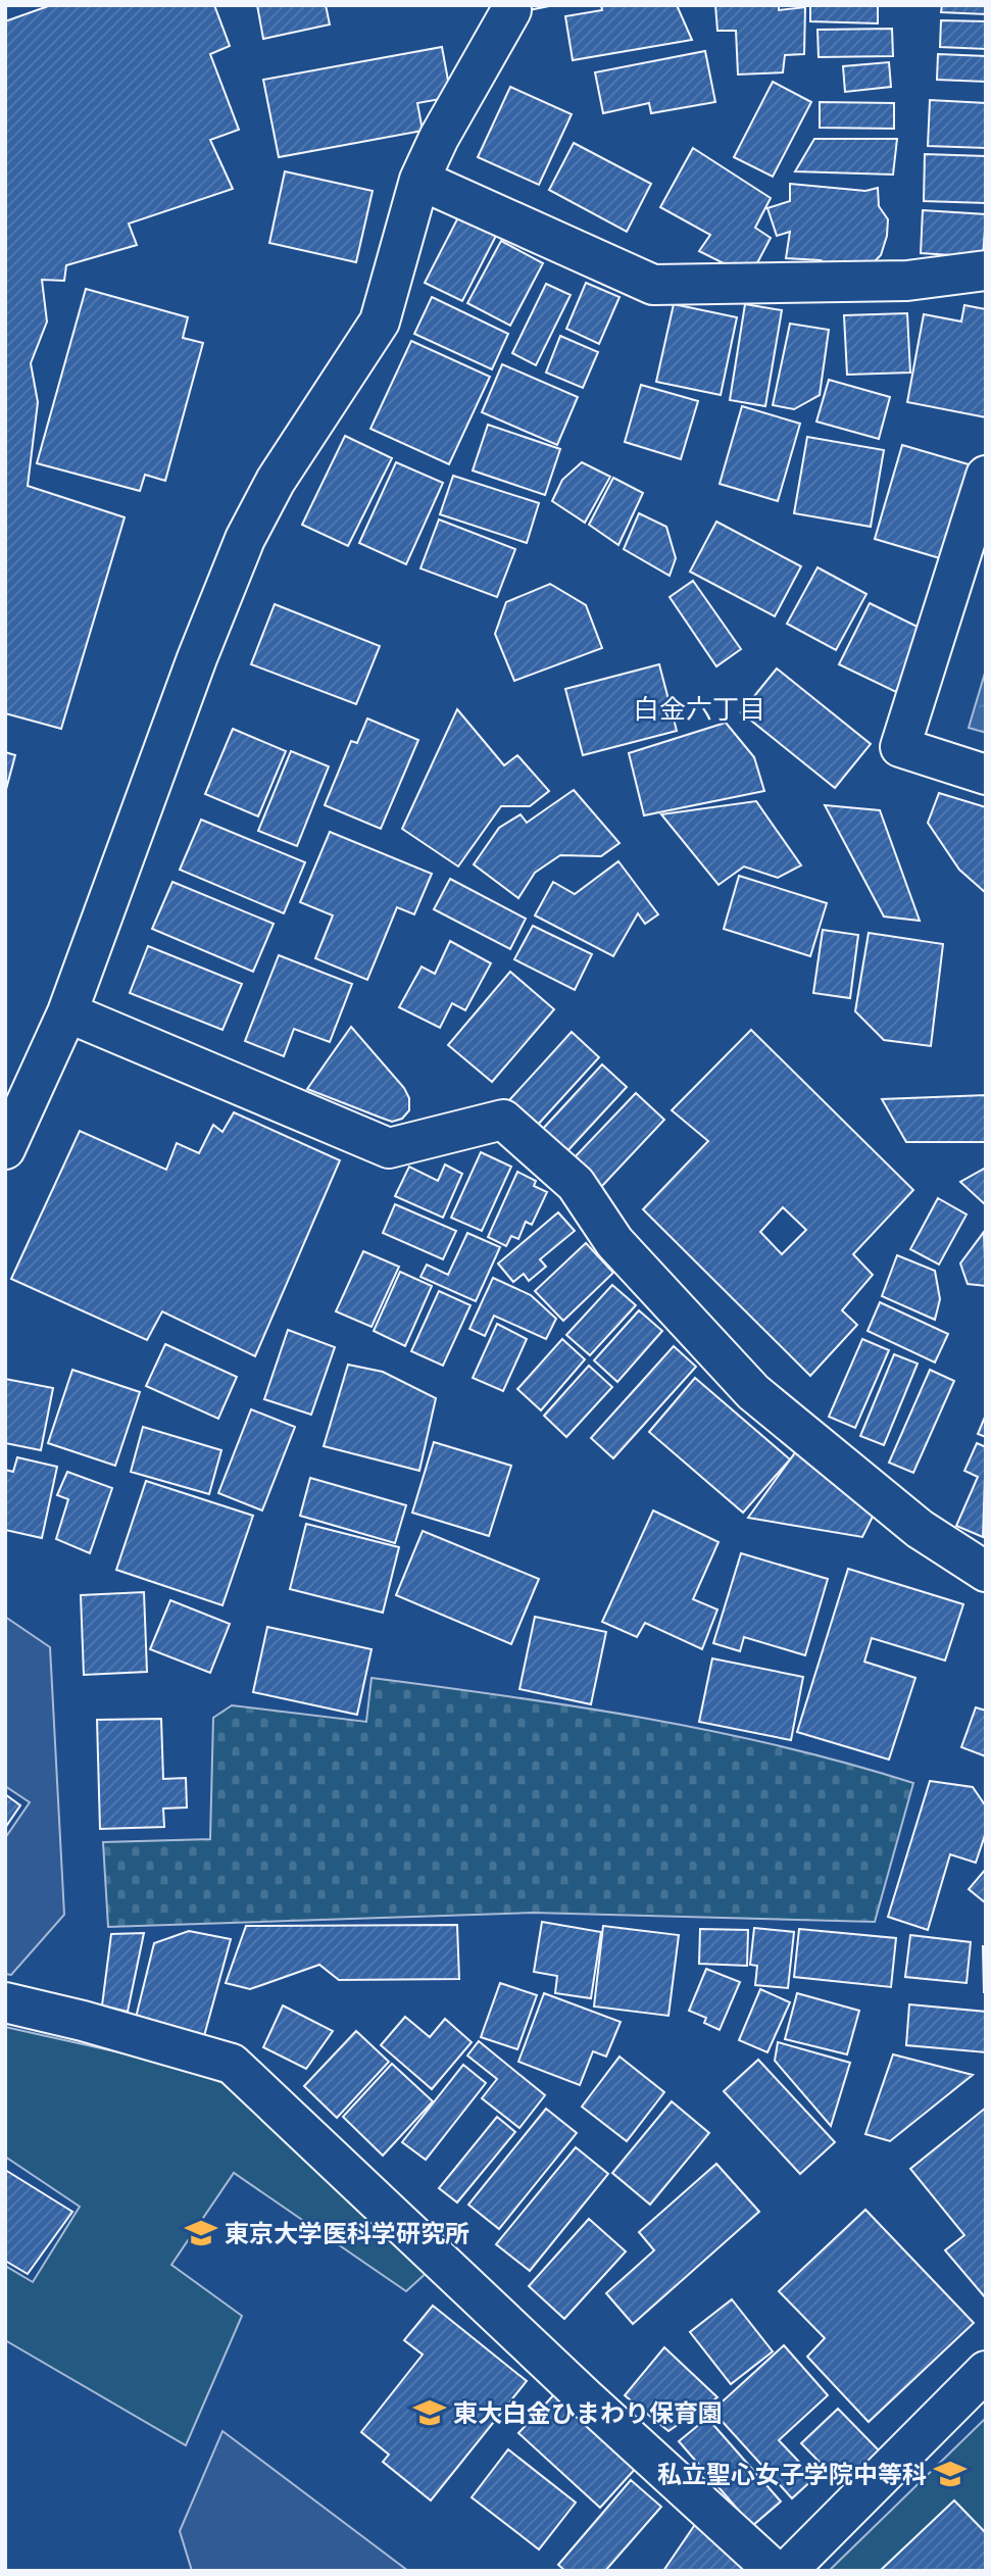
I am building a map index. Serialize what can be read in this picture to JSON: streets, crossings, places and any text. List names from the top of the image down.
{
  "districts": ["白金六丁目"],
  "places": {
    "school or university": ["東京大学医科学研究所", "東大白金ひまわり保育園", "私立聖心女子学院中等科"]
  }
}
